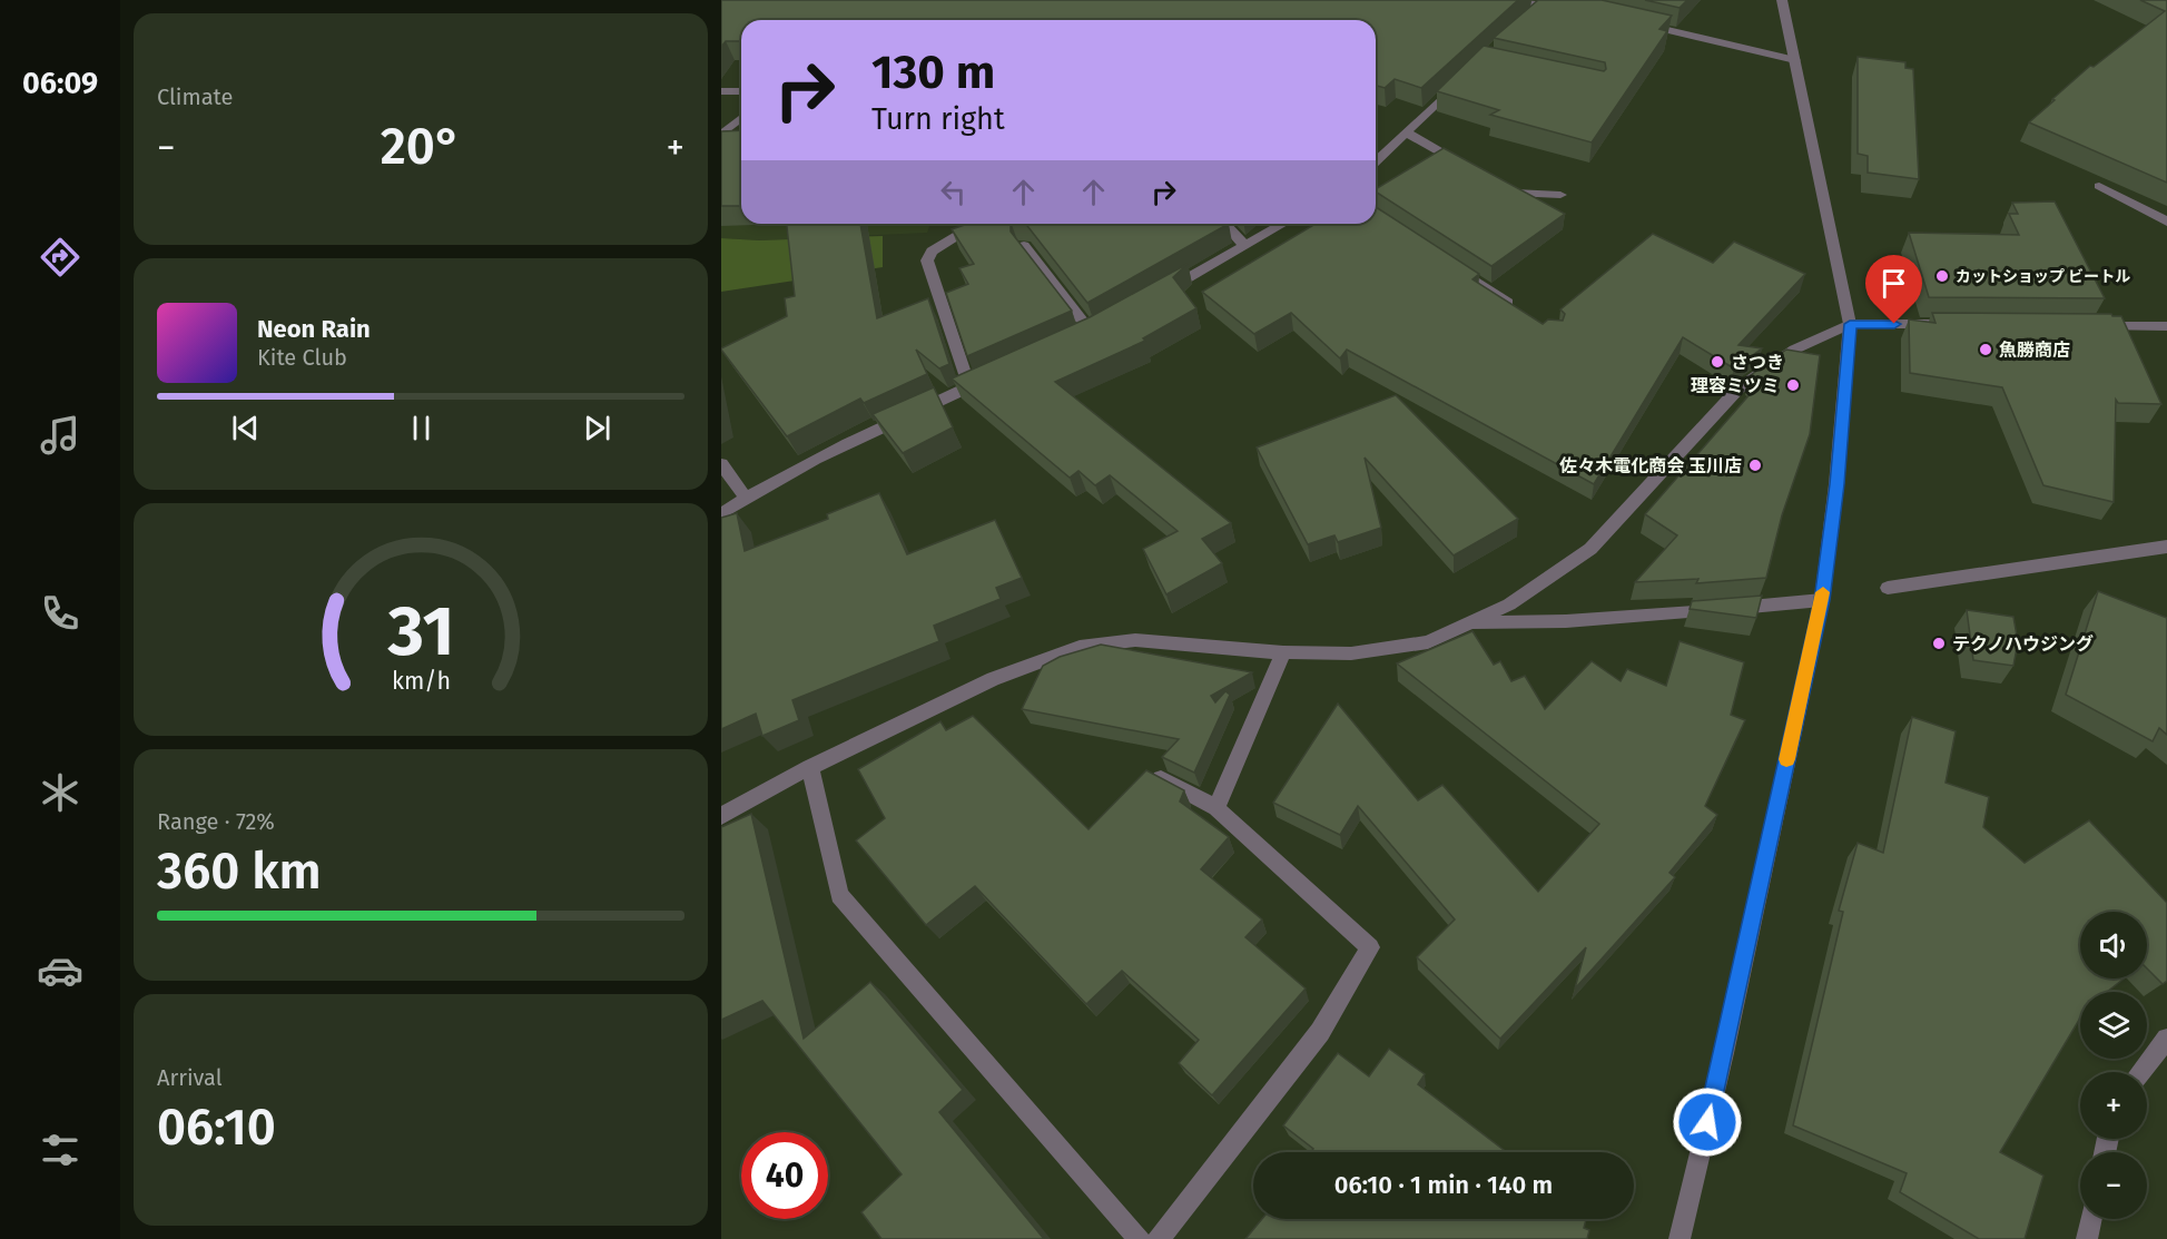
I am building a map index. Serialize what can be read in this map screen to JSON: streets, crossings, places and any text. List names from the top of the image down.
{
  "places": [
    "カットショップ ビートル",
    "魚勝商店",
    "さつき",
    "理容ミツミ",
    "佐々木電化商会 玉川店",
    "テクノハウジング"
  ],
  "page": {
    "tabs": "06:09",
    "tile": [
      "Climate",
      ["Range · 72%", "360 km"],
      ["Arrival", "06:10"]
    ],
    "turn": ["130 m", "Turn right"],
    "heat": ["−", "20°", "+"],
    "song": ["Neon Rain", "Kite Club"],
    "map_buttons": ["+", "−"],
    "limit": "40",
    "trip": "06:10 · 1 min · 140 m",
    "gauge": ["31", "km/h"]
  }
}
